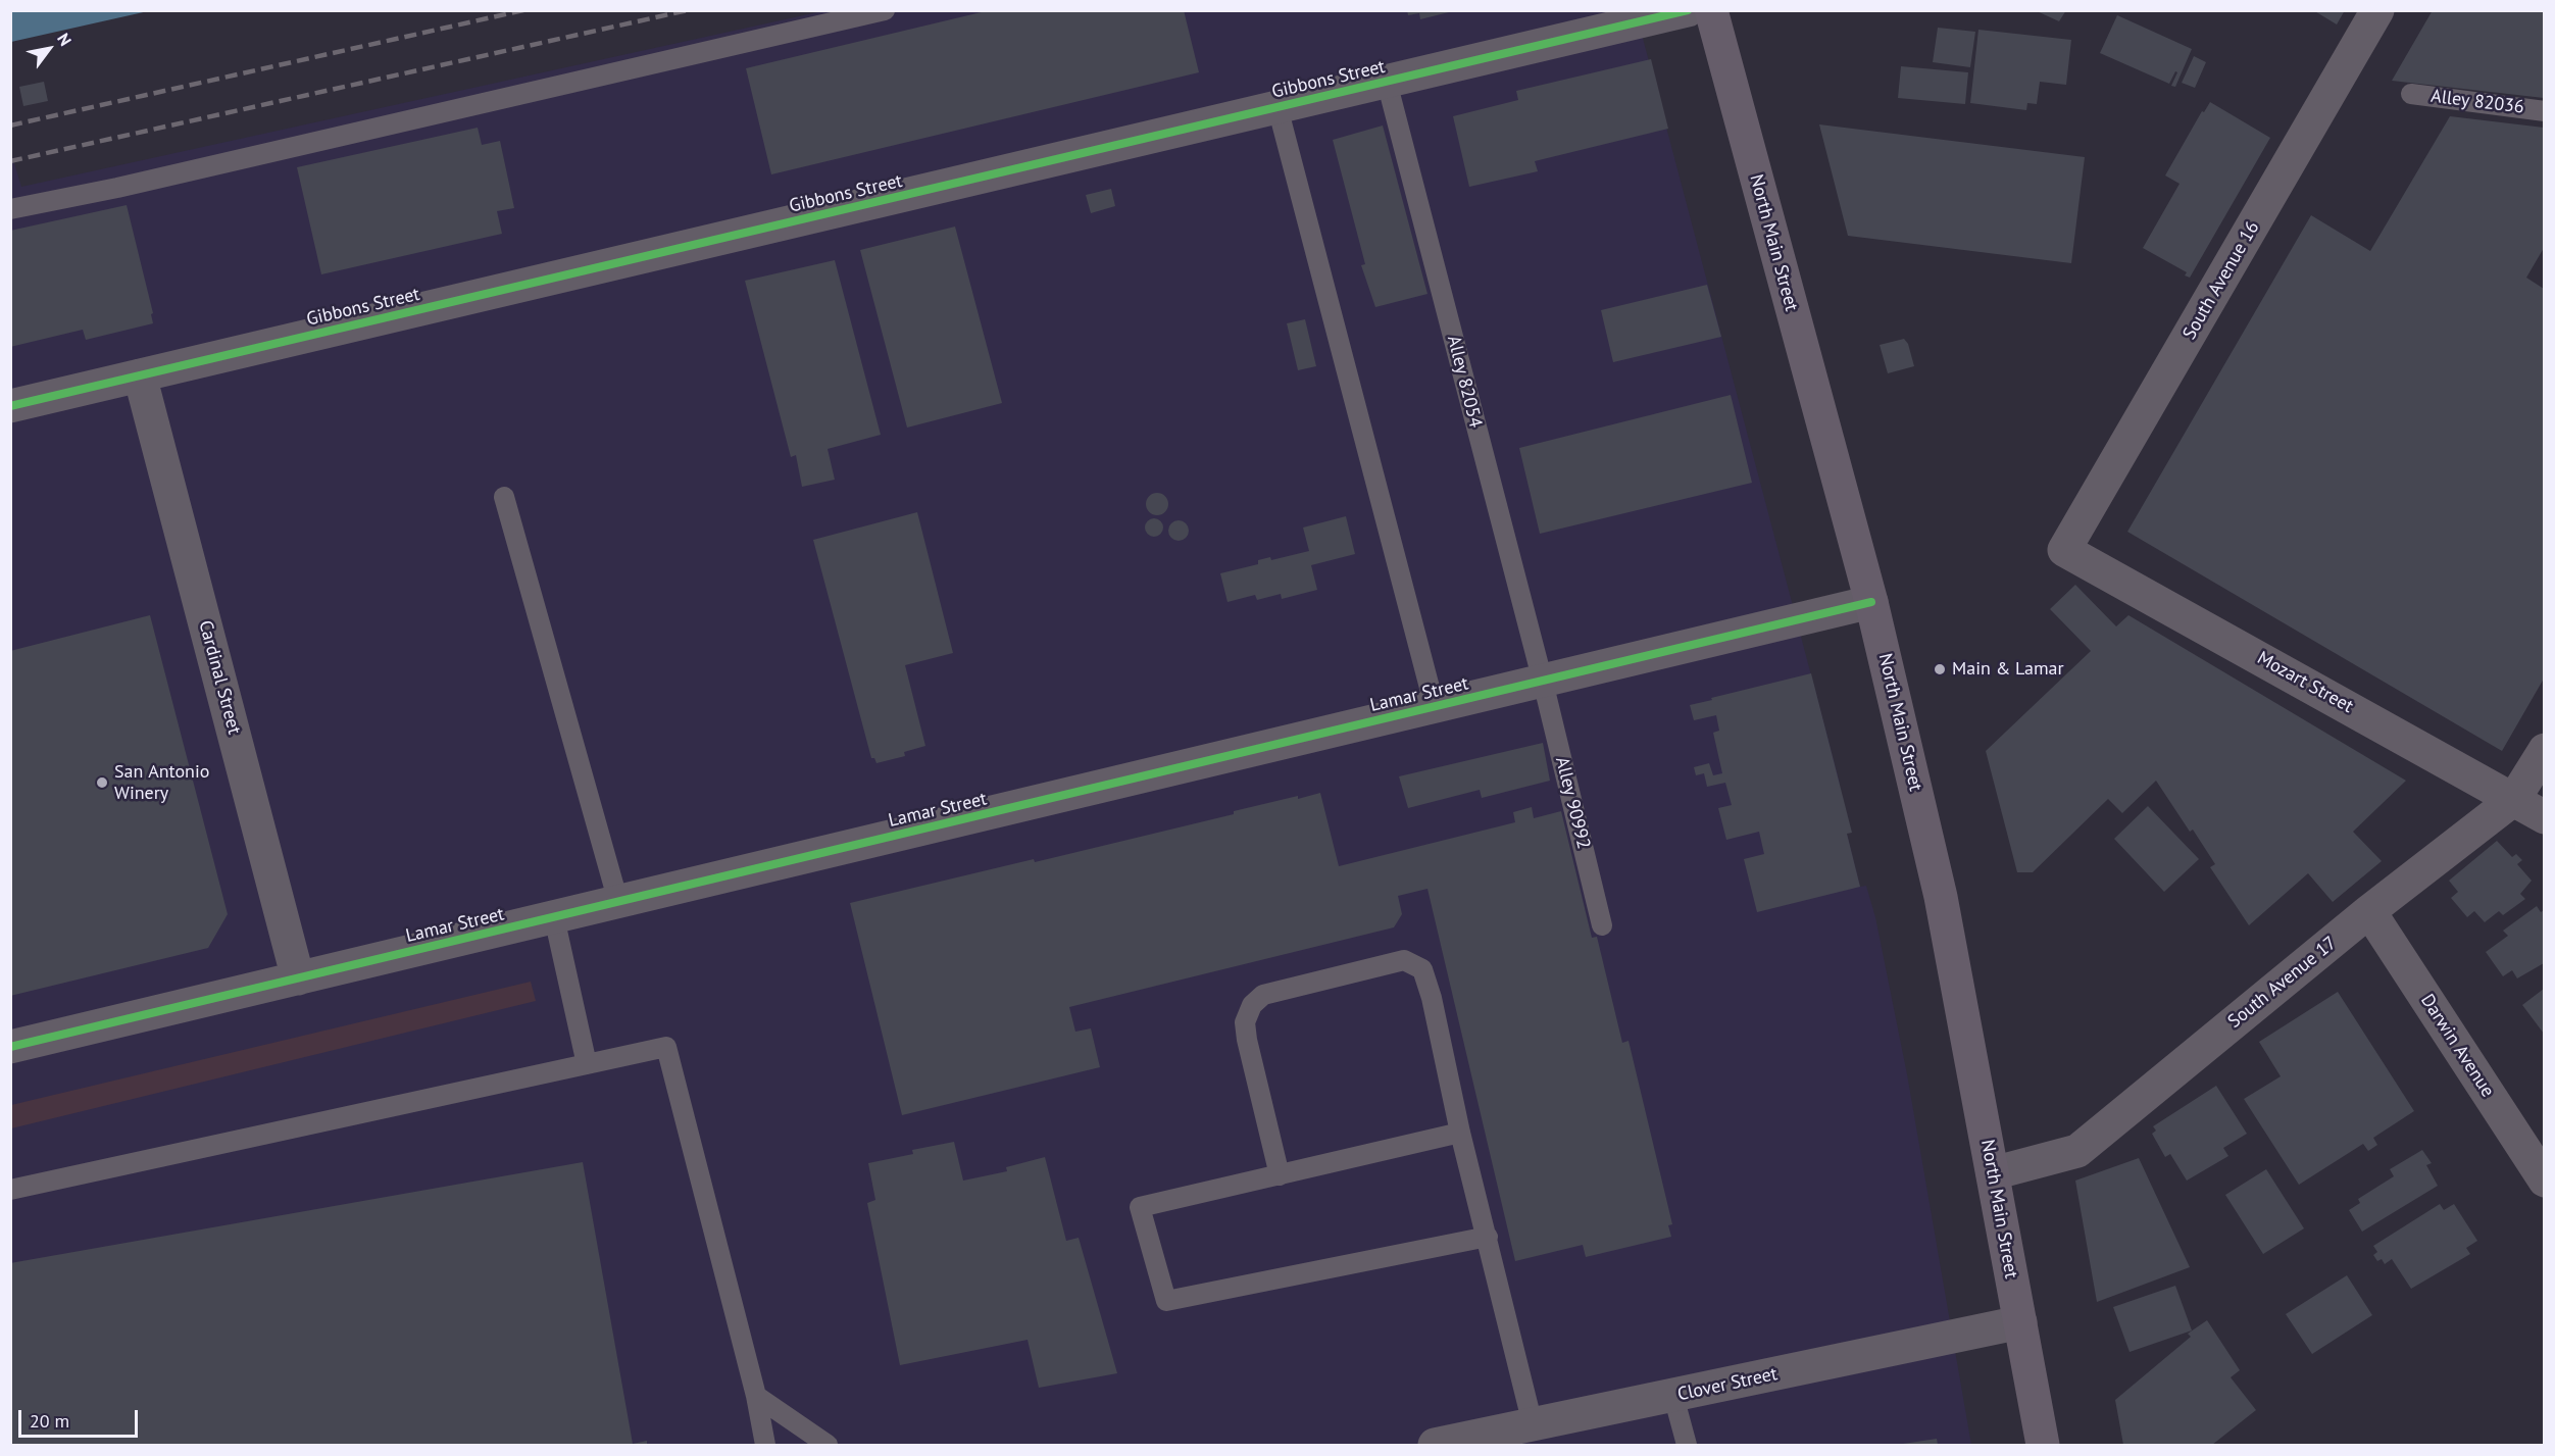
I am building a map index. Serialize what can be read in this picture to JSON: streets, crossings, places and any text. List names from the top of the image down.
{
  "streets": {
    "main road": ["North Main Street"],
    "street": [
      "Gibbons Street",
      "South Avenue 16",
      "Cardinal Street",
      "Mozart Street",
      "Lamar Street",
      "South Avenue 17",
      "Darwin Avenue",
      "Clover Street"
    ],
    "lane": ["Alley 82036", "Alley 82054", "Alley 90992"]
  },
  "crossings": [
    ["Gibbons Street", "Alley 82054"],
    ["Gibbons Street", "Cardinal Street"],
    ["North Main Street", "Lamar Street"],
    ["North Main Street", "South Avenue 17"],
    ["North Main Street", "Clover Street"],
    ["South Avenue 16", "Mozart Street"],
    ["Alley 82054", "Lamar Street"],
    ["Alley 82054", "Alley 90992"],
    ["Cardinal Street", "Lamar Street"],
    ["Mozart Street", "South Avenue 17"],
    ["Lamar Street", "Alley 90992"],
    ["South Avenue 17", "Darwin Avenue"]
  ],
  "places": ["Main & Lamar", "San Antonio Winery"],
  "scale_bar": "20 m",
  "north": "top right"
}
